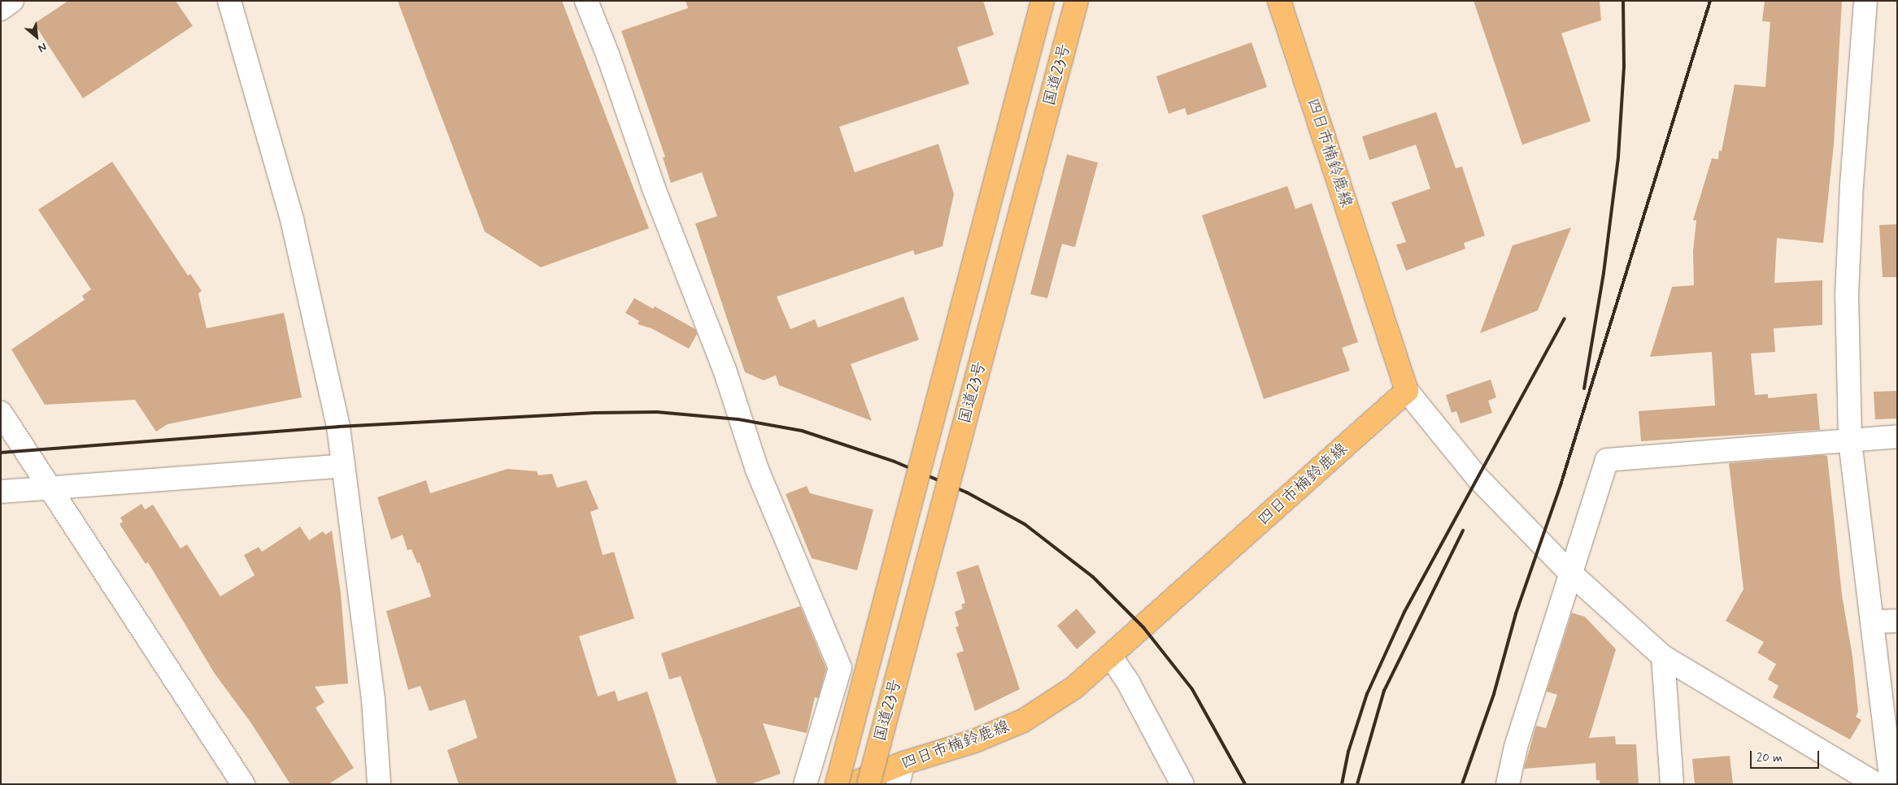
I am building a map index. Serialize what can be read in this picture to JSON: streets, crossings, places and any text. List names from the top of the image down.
{
  "streets": {
    "main road": ["国道23号", "四日市楠鈴鹿線"]
  },
  "scale_bar": "20 m",
  "north": "bottom right"
}
